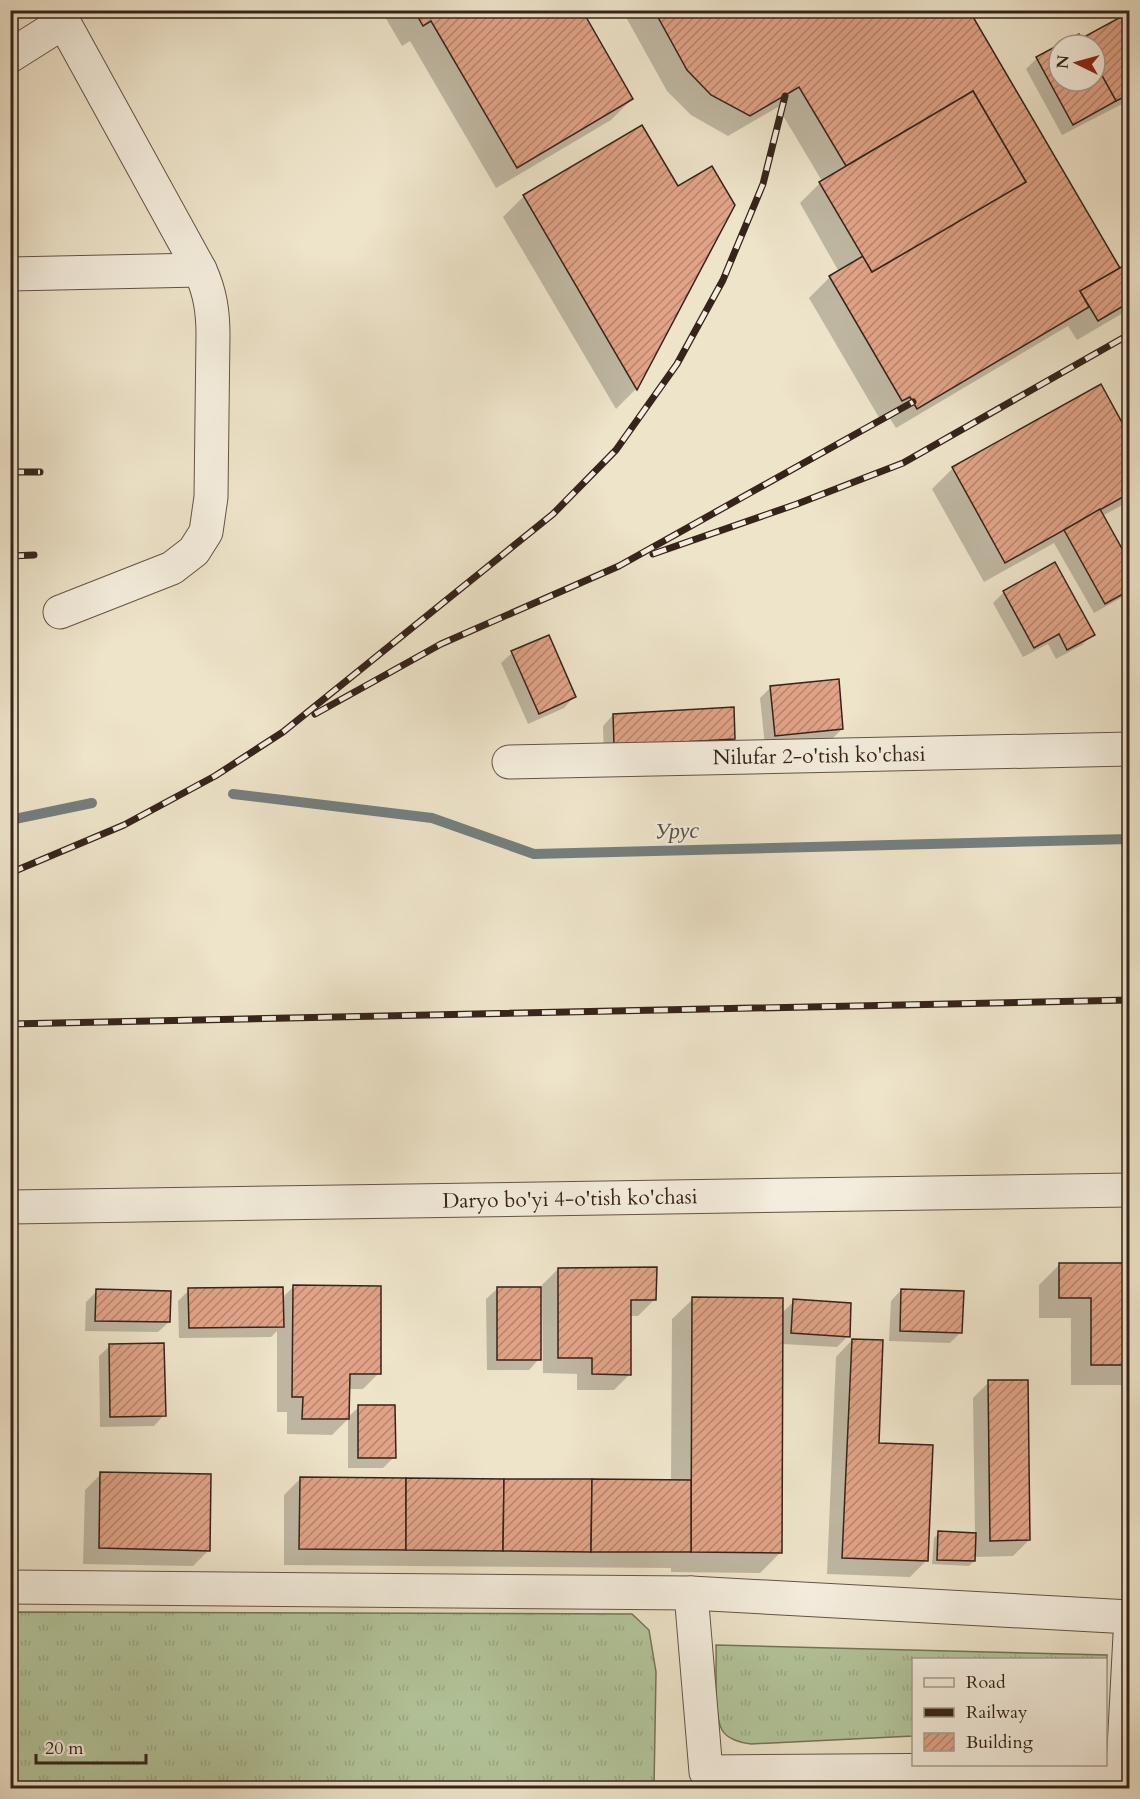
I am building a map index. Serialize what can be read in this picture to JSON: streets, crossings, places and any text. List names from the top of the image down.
{
  "streets": {
    "street": ["Nilufar 2-o'tish ko'chasi", "Daryo bo'yi 4-o'tish ko'chasi"]
  },
  "water": ["Урус"],
  "legend": ["Road", "Railway", "Building"],
  "scale_bar": "20 m",
  "north": "left"
}
